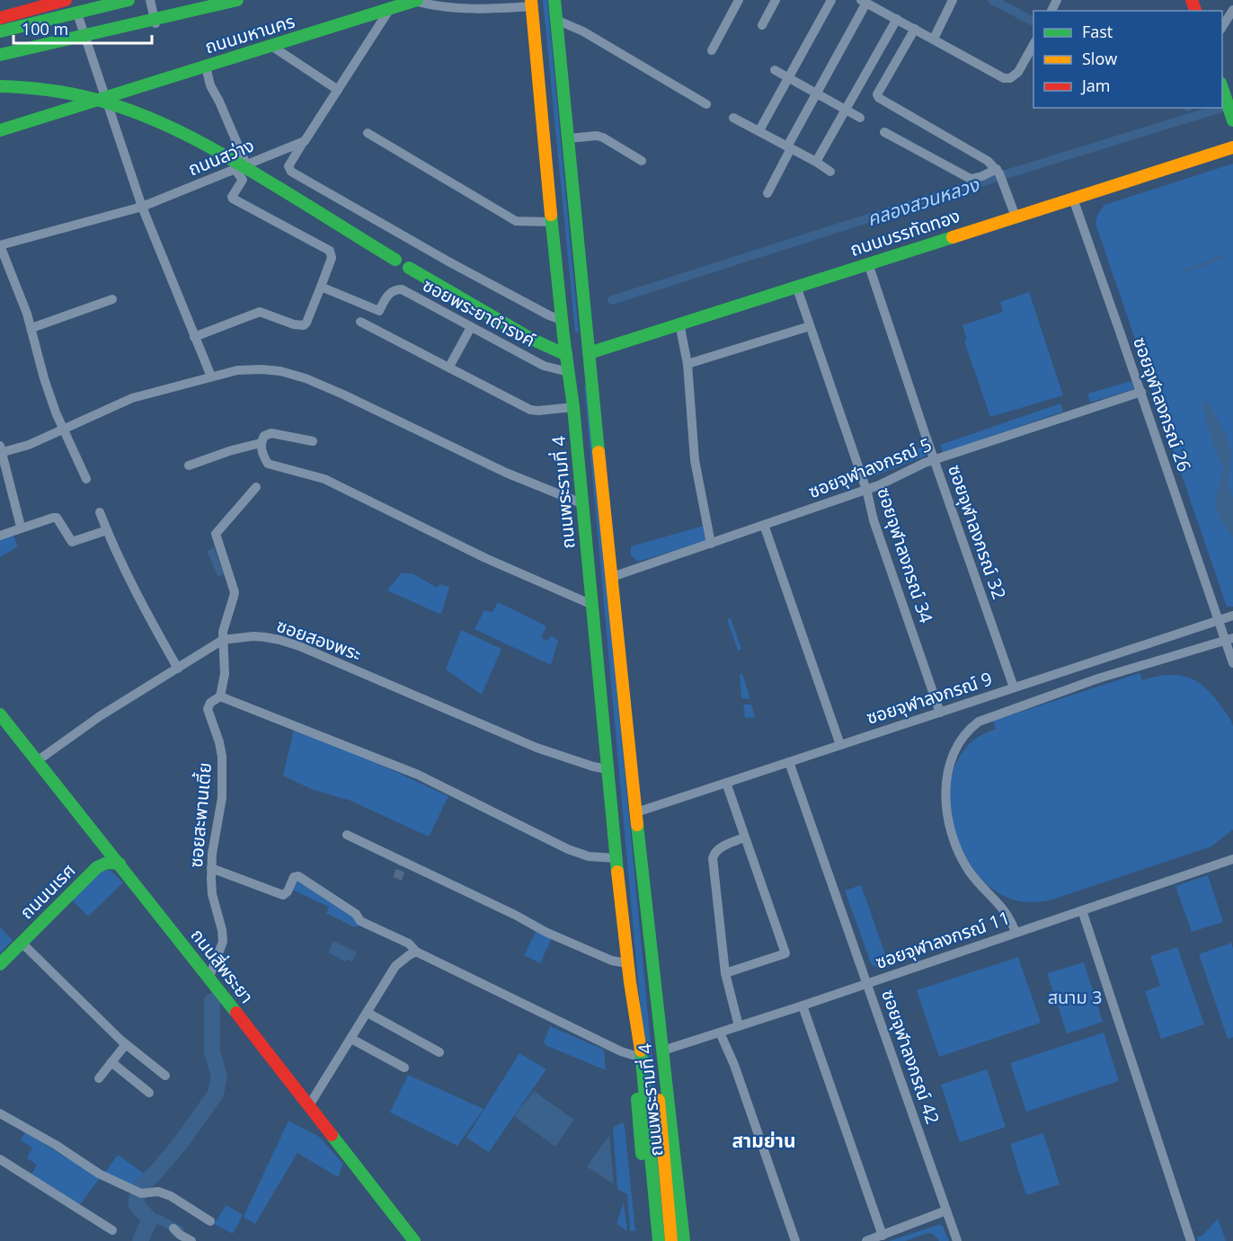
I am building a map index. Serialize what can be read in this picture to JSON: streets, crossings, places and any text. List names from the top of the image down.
{
  "streets": {
    "main road": [
      "ถนนมหานคร",
      "ถนนบรรทัดทอง",
      "ถนนพระรามที่ 4",
      "ถนนนเรศ",
      "ถนนสี่พระยา"
    ],
    "street": [
      "ถนนสว่าง",
      "ซอยพระยาดำรงค์",
      "ซอยจุฬาลงกรณ์ 26",
      "ซอยจุฬาลงกรณ์ 5",
      "ซอยจุฬาลงกรณ์ 32",
      "ซอยจุฬาลงกรณ์ 34",
      "ซอยสองพระ",
      "ซอยจุฬาลงกรณ์ 9",
      "ซอยสะพานเตี้ย",
      "ซอยจุฬาลงกรณ์ 11",
      "ซอยจุฬาลงกรณ์ 42"
    ]
  },
  "crossings": [
    ["ถนนบรรทัดทอง", "ซอยจุฬาลงกรณ์ 26"],
    ["ถนนบรรทัดทอง", "ถนนพระรามที่ 4"],
    ["ถนนบรรทัดทอง", "ซอยจุฬาลงกรณ์ 32"],
    ["ถนนบรรทัดทอง", "ซอยจุฬาลงกรณ์ 34"],
    ["ซอยพระยาดำรงค์", "ถนนพระรามที่ 4"],
    ["ซอยจุฬาลงกรณ์ 26", "ซอยจุฬาลงกรณ์ 5"],
    ["ซอยจุฬาลงกรณ์ 26", "ซอยจุฬาลงกรณ์ 9"],
    ["ซอยจุฬาลงกรณ์ 5", "ถนนพระรามที่ 4"],
    ["ซอยจุฬาลงกรณ์ 5", "ซอยจุฬาลงกรณ์ 32"],
    ["ซอยจุฬาลงกรณ์ 5", "ซอยจุฬาลงกรณ์ 34"],
    ["ถนนพระรามที่ 4", "ซอยสองพระ"],
    ["ถนนพระรามที่ 4", "ซอยจุฬาลงกรณ์ 9"],
    ["ถนนพระรามที่ 4", "ซอยจุฬาลงกรณ์ 11"],
    ["ซอยจุฬาลงกรณ์ 32", "ซอยจุฬาลงกรณ์ 9"],
    ["ซอยจุฬาลงกรณ์ 34", "ซอยจุฬาลงกรณ์ 9"],
    ["ซอยสองพระ", "ซอยสะพานเตี้ย"],
    ["ซอยสองพระ", "ถนนสี่พระยา"],
    ["ซอยจุฬาลงกรณ์ 9", "ซอยจุฬาลงกรณ์ 42"],
    ["ซอยสะพานเตี้ย", "ถนนสี่พระยา"],
    ["ถนนนเรศ", "ถนนสี่พระยา"],
    ["ซอยจุฬาลงกรณ์ 11", "ซอยจุฬาลงกรณ์ 42"]
  ],
  "districts": ["สามย่าน"],
  "water": ["คลองสวนหลวง"],
  "parks": ["สนาม 3"],
  "legend": ["Fast", "Slow", "Jam"],
  "scale_bar": "100 m"
}
